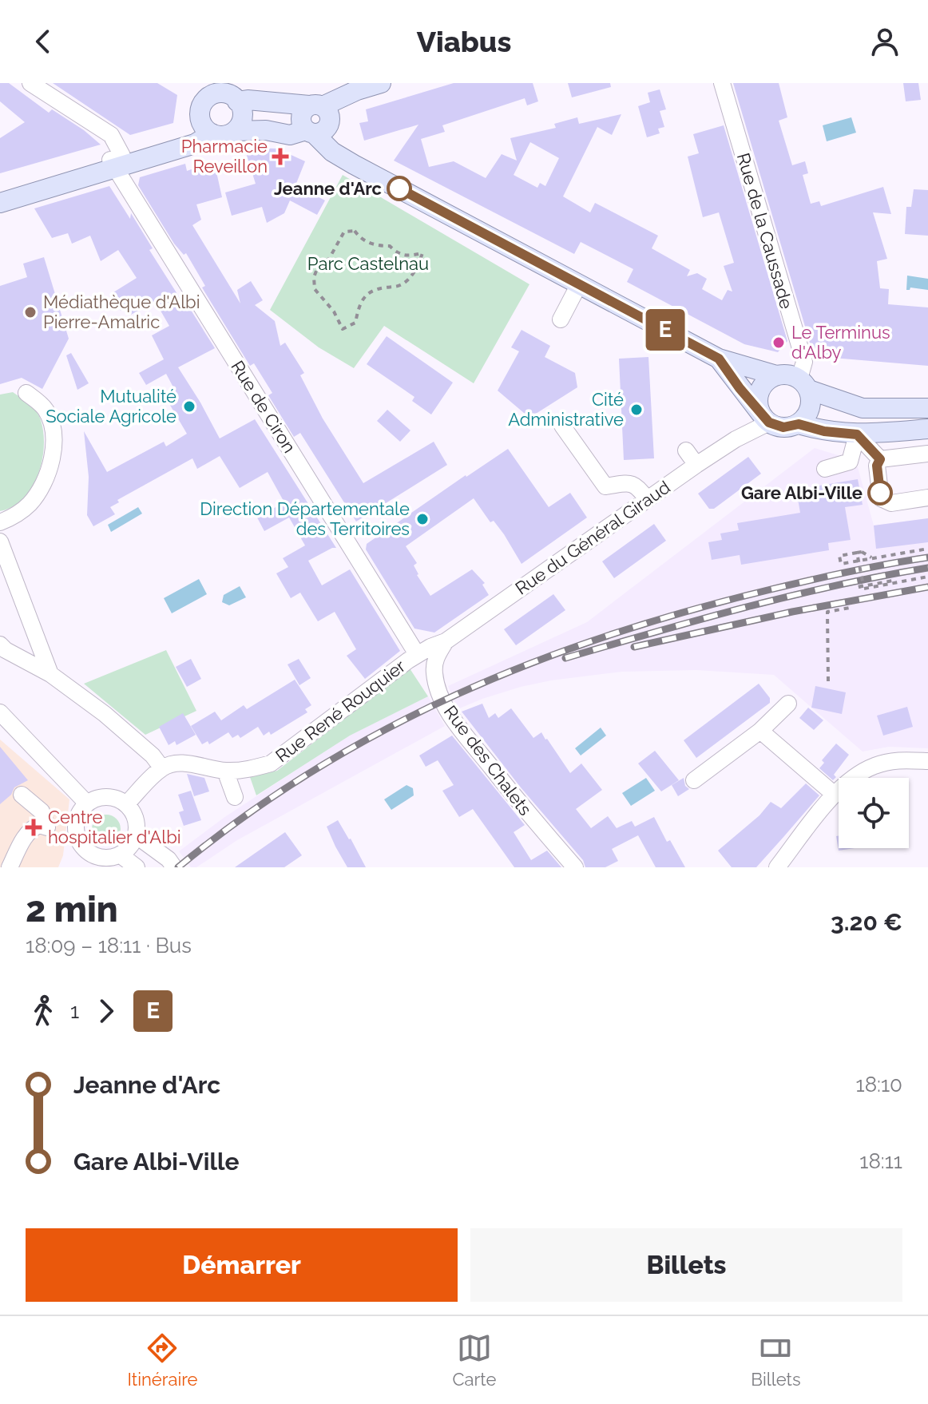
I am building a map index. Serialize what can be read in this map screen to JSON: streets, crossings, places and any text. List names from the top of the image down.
{
  "streets": {
    "street": [
      "Rue de la Caussade",
      "Rue de Ciron",
      "Rue du Général Giraud",
      "Rue René Rouquier",
      "Rue des Chalets"
    ]
  },
  "crossings": [
    ["Rue de la Caussade", "Rue du Général Giraud"],
    ["Rue de Ciron", "Rue du Général Giraud"],
    ["Rue de Ciron", "Rue René Rouquier"],
    ["Rue du Général Giraud", "Rue René Rouquier"],
    ["Rue du Général Giraud", "Rue des Chalets"]
  ],
  "parks": ["Parc Castelnau"],
  "places": {
    "health": ["Pharmacie Reveillon", "Centre hospitalier d'Albi"],
    "other": [
      "Jeanne d'Arc",
      "Médiathèque d'Albi Pierre-Amalric",
      "Le Terminus d'Alby",
      "Mutualité Sociale Agricole",
      "Cité Administrative",
      "Gare Albi-Ville",
      "Direction Départementale des Territoires"
    ]
  },
  "lines": ["bus line E"],
  "page": {
    "header": "Viabus",
    "on_map": "E",
    "heading": ["2 min", "18:09 – 18:11 · Bus", "3.20 €"],
    "legs": ["1", "E"],
    "list": [
      {
        "name": "Jeanne d'Arc",
        "value": "18:10"
      },
      {
        "name": "Gare Albi-Ville",
        "value": "18:11"
      }
    ],
    "buttons": ["Démarrer", "Billets"],
    "tabs": ["Itinéraire", "Carte", "Billets"]
  }
}
